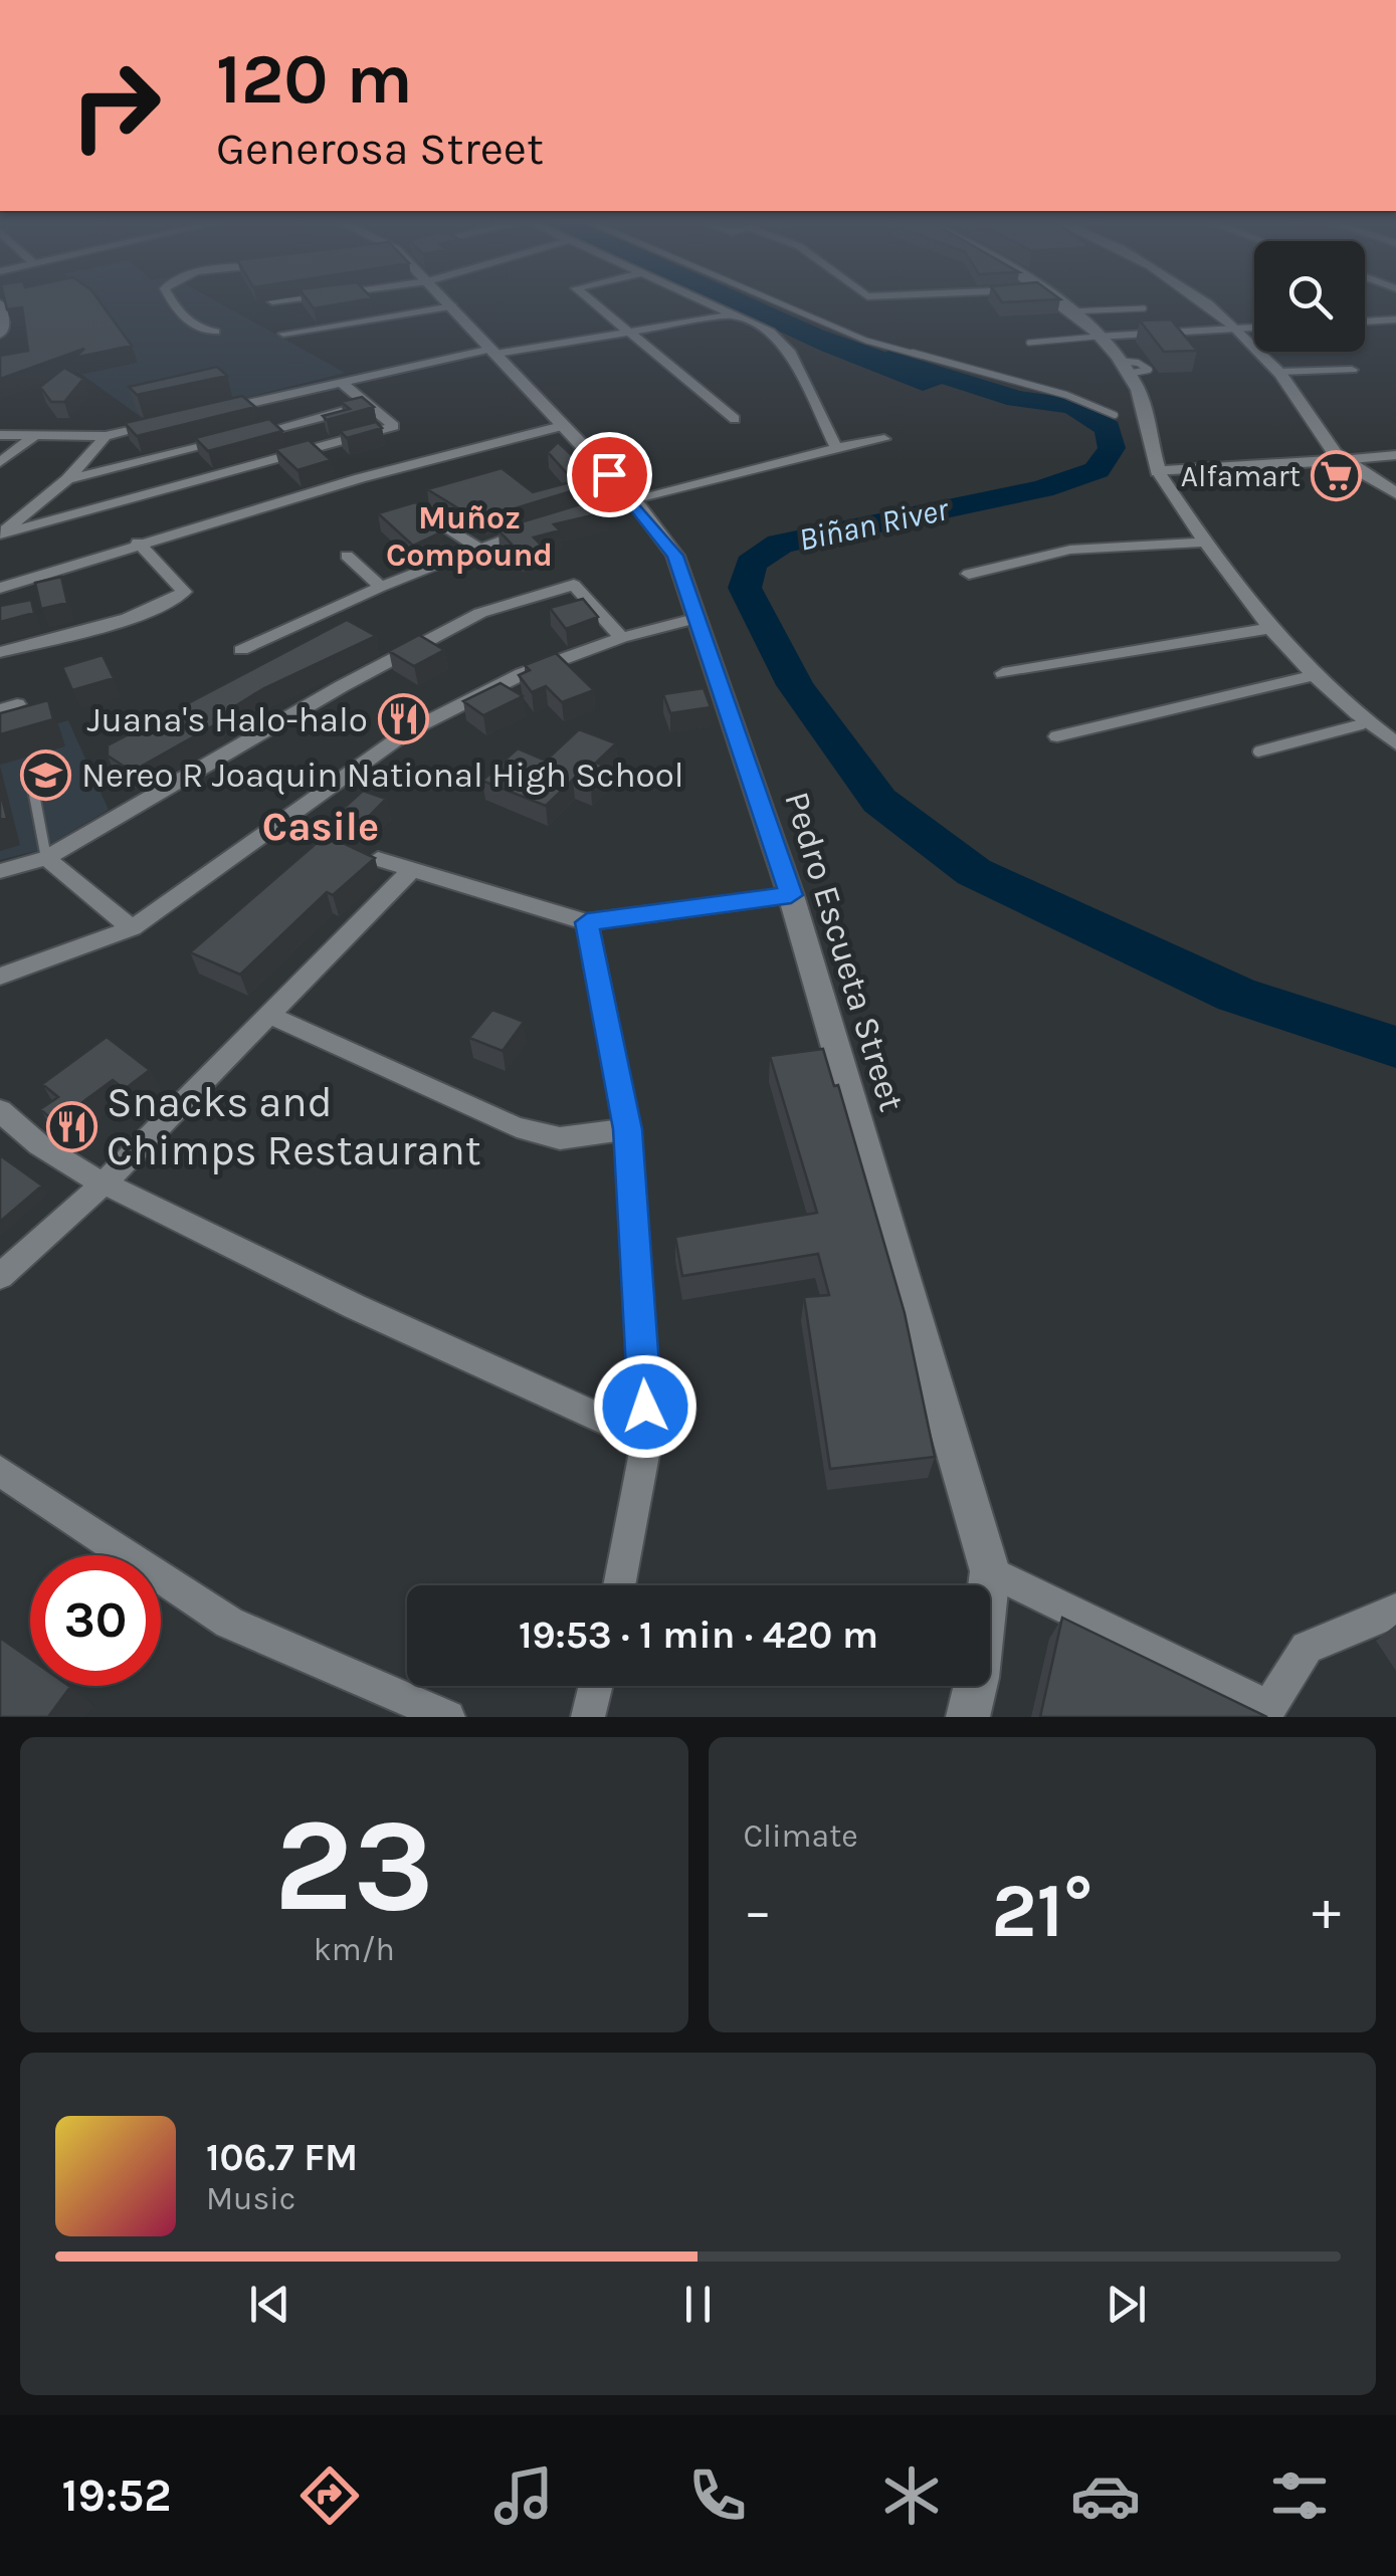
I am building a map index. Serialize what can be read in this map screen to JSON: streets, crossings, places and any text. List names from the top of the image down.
{
  "streets": {
    "street": ["Pedro Escueta Street"]
  },
  "districts": ["Muñoz Compound", "Casile"],
  "water": ["Biñan River"],
  "places": {
    "supermarket": ["Alfamart"],
    "restaurant": ["Juana's Halo-halo", "Snacks and Chimps Restaurant"],
    "school or university": ["Nereo R Joaquin National High School"]
  },
  "page": {
    "turn": ["120 m", "Generosa Street"],
    "limit": "30",
    "trip": "19:53 · 1 min · 420 m",
    "tile": [
      ["23", "km/h"],
      "Climate"
    ],
    "heat": ["−", "21°", "+"],
    "song": ["106.7 FM", "Music"],
    "tabs": "19:52"
  }
}
